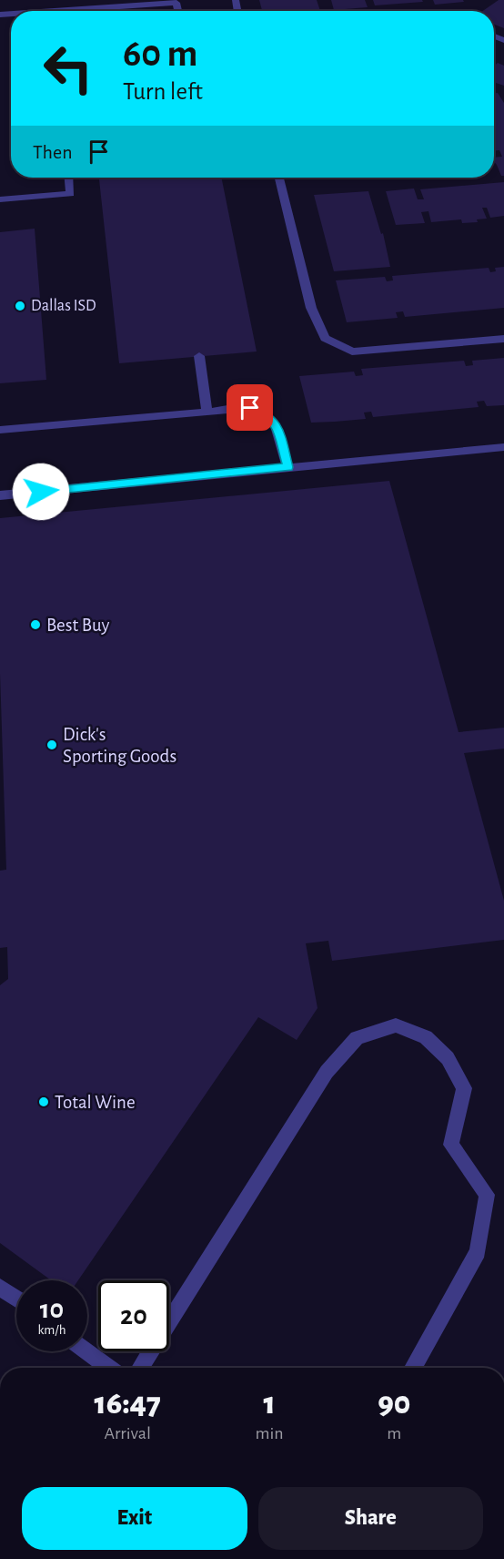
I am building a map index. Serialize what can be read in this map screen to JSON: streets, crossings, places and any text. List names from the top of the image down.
{
  "places": [
    "Dallas ISD",
    "Best Buy",
    "Dick's Sporting Goods",
    "Total Wine"
  ],
  "page": {
    "turn": ["60 m", "Turn left"],
    "then": "Then",
    "speed": "10 km/h",
    "limit": "20",
    "eta": [
      "16:47",
      "Arrival",
      "1",
      "min",
      "90",
      "m"
    ],
    "buttons": ["Exit", "Share"]
  }
}
